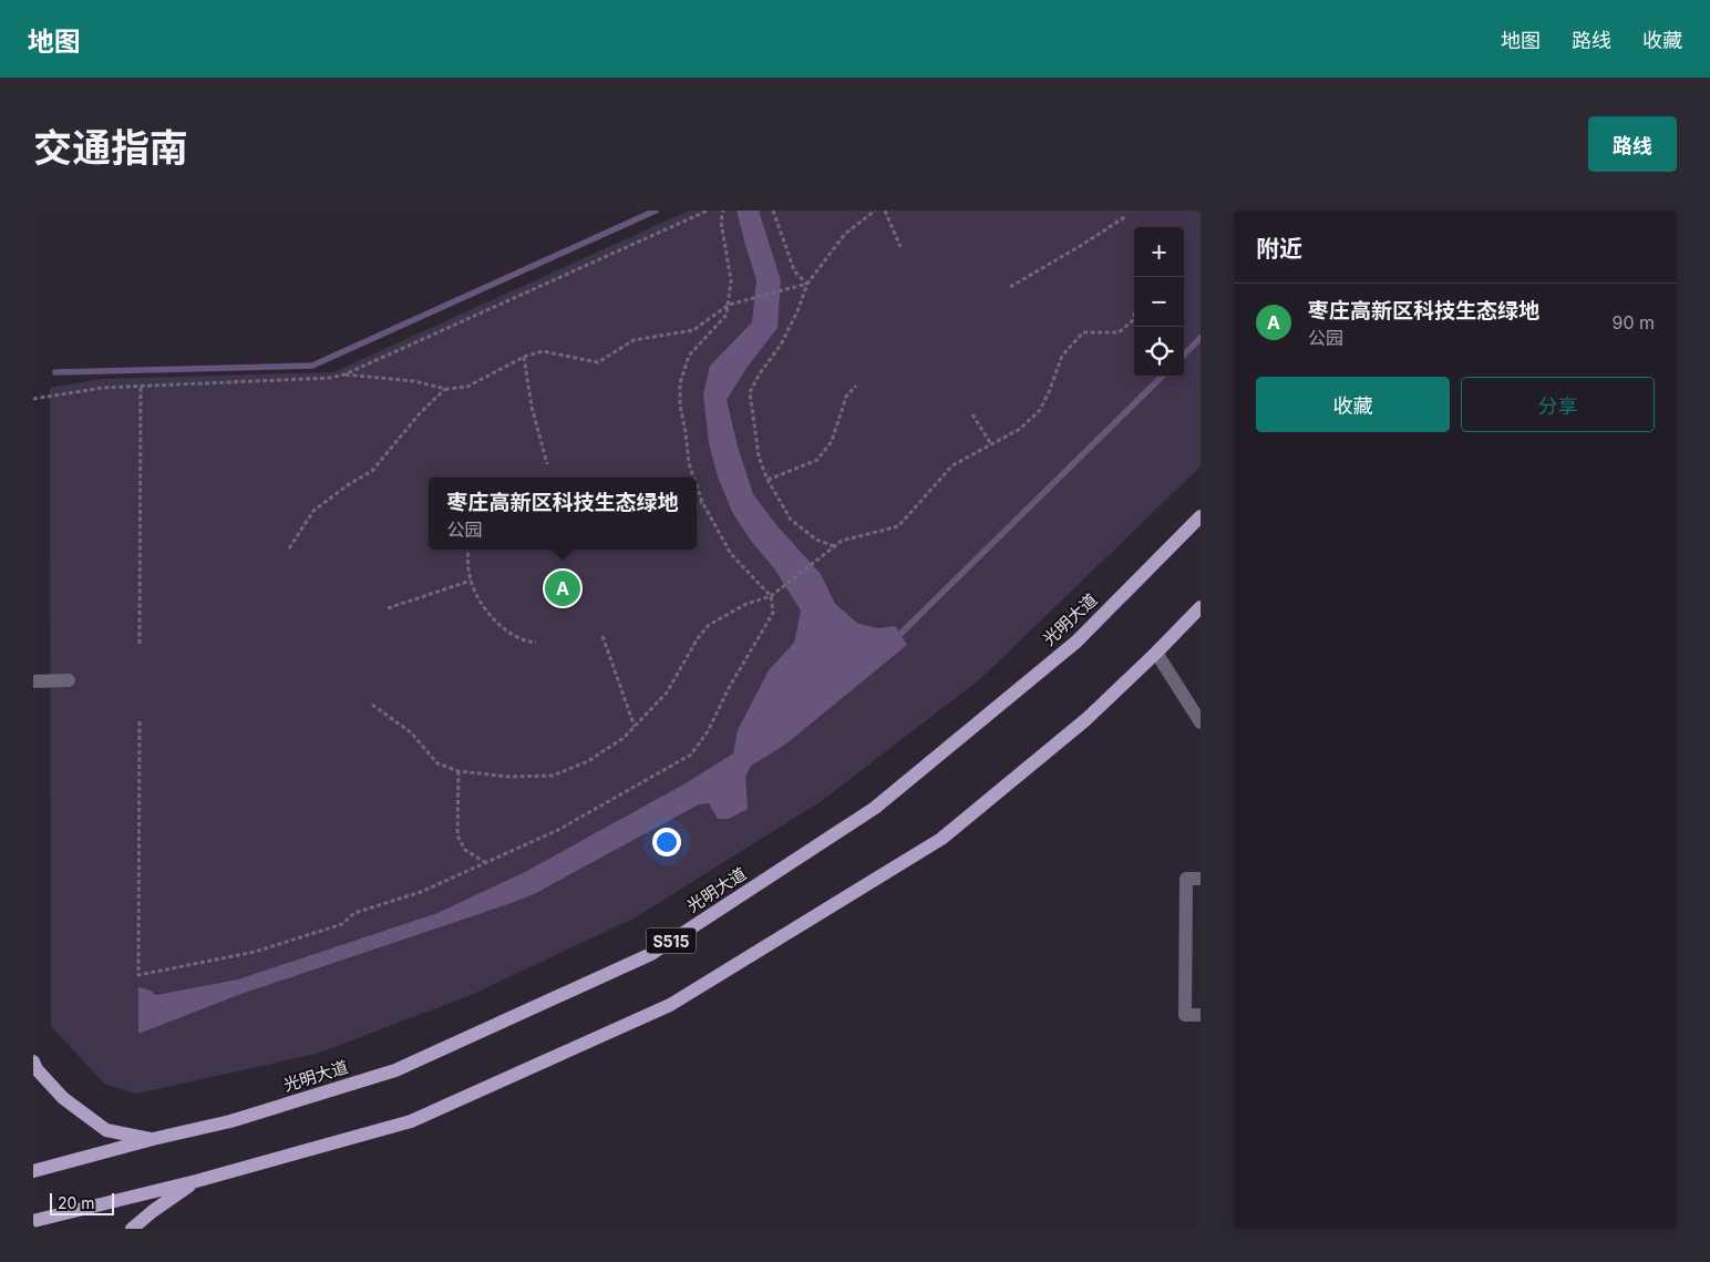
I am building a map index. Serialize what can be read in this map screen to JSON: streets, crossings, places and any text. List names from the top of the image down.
{
  "streets": {
    "main road": ["光明大道", "S515"]
  },
  "scale_bar": "20 m",
  "page": {
    "header": "地图",
    "nav": ["地图", "路线", "收藏"],
    "title": "交通指南",
    "buttons": [
      "路线",
      ["收藏", "分享"]
    ],
    "heading": "附近",
    "map_buttons": ["+", "−"],
    "list": [
      {
        "mark": "A",
        "name": "枣庄高新区科技生态绿地",
        "note": "公园",
        "value": "90 m"
      }
    ],
    "popup": ["枣庄高新区科技生态绿地", "公园"],
    "pins": "A",
    "scale": "20 m"
  }
}
